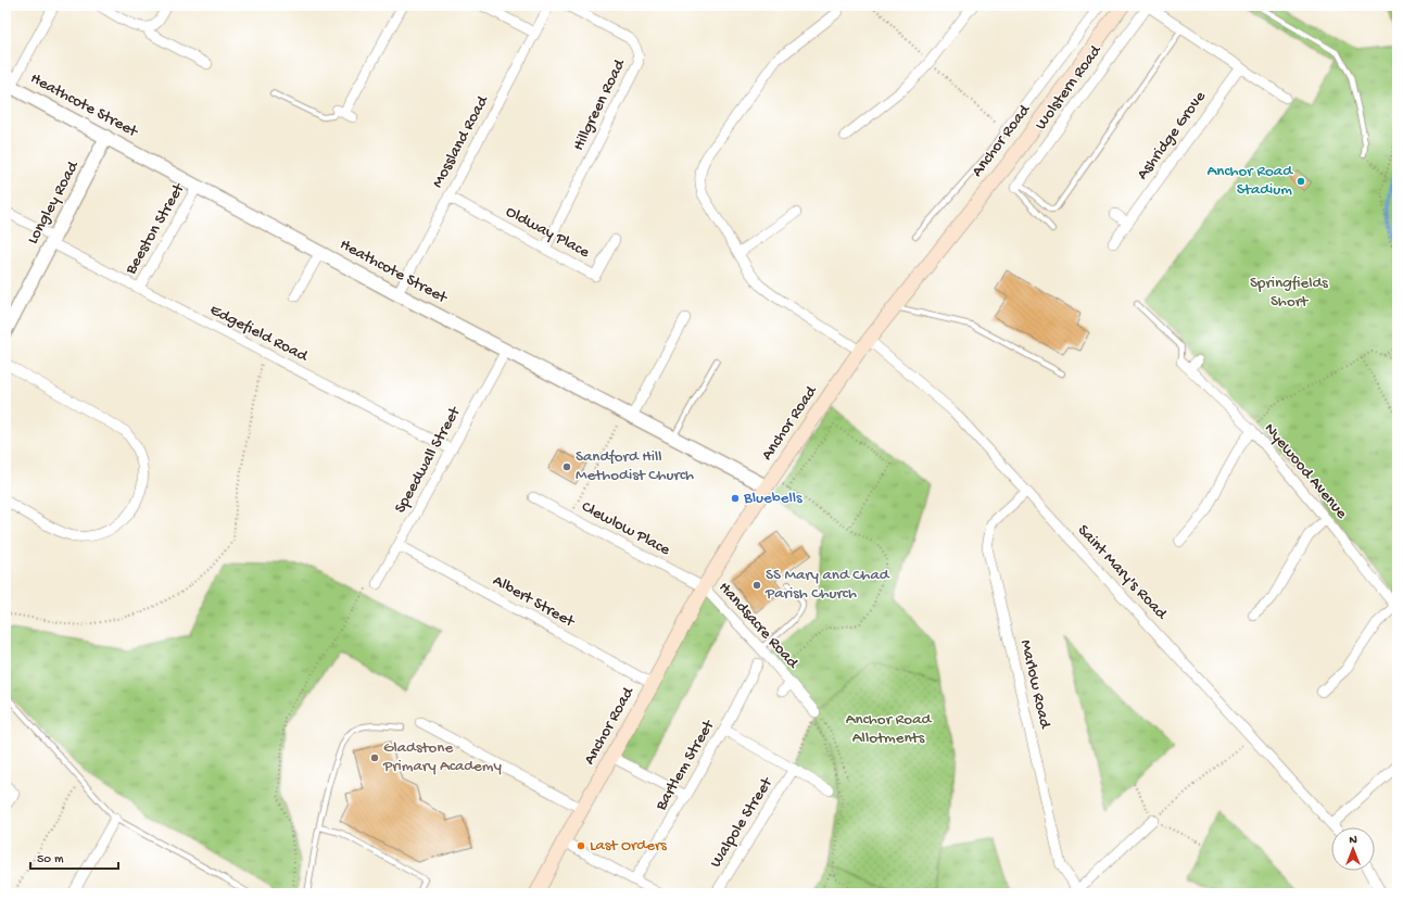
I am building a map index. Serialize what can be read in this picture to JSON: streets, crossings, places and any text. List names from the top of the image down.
{
  "streets": {
    "main road": ["Anchor Road"],
    "street": [
      "Wolstern Road",
      "Heathcote Street",
      "Hillgreen Road",
      "Ashridge Grove",
      "Mossland Road",
      "Longley Road",
      "Beeston Street",
      "Oldway Place",
      "Edgefield Road",
      "Speedwall Street",
      "Nyewood Avenue",
      "Clewlow Place",
      "Saint Mary's Road",
      "Albert Street",
      "Handsacre Road",
      "Marlow Road",
      "Bartlem Street",
      "Walpole Street"
    ]
  },
  "crossings": [
    ["Heathcote Street", "Anchor Road"],
    ["Heathcote Street", "Mossland Road"],
    ["Heathcote Street", "Longley Road"],
    ["Heathcote Street", "Beeston Street"],
    ["Heathcote Street", "Speedwall Street"],
    ["Hillgreen Road", "Oldway Place"],
    ["Anchor Road", "Clewlow Place"],
    ["Anchor Road", "Saint Mary's Road"],
    ["Anchor Road", "Albert Street"],
    ["Anchor Road", "Handsacre Road"],
    ["Mossland Road", "Oldway Place"],
    ["Longley Road", "Edgefield Road"],
    ["Beeston Street", "Edgefield Road"],
    ["Edgefield Road", "Speedwall Street"],
    ["Speedwall Street", "Albert Street"],
    ["Clewlow Place", "Handsacre Road"],
    ["Saint Mary's Road", "Marlow Road"]
  ],
  "parks": ["Springfields Short", "Anchor Road Allotments"],
  "places": [
    "Anchor Road Stadium",
    "Sandford Hill Methodist Church",
    "Bluebells",
    "SS Mary and Chad Parish Church",
    "Gladstone Primary Academy",
    "Last Orders"
  ],
  "scale_bar": "50 m",
  "north": "top"
}
